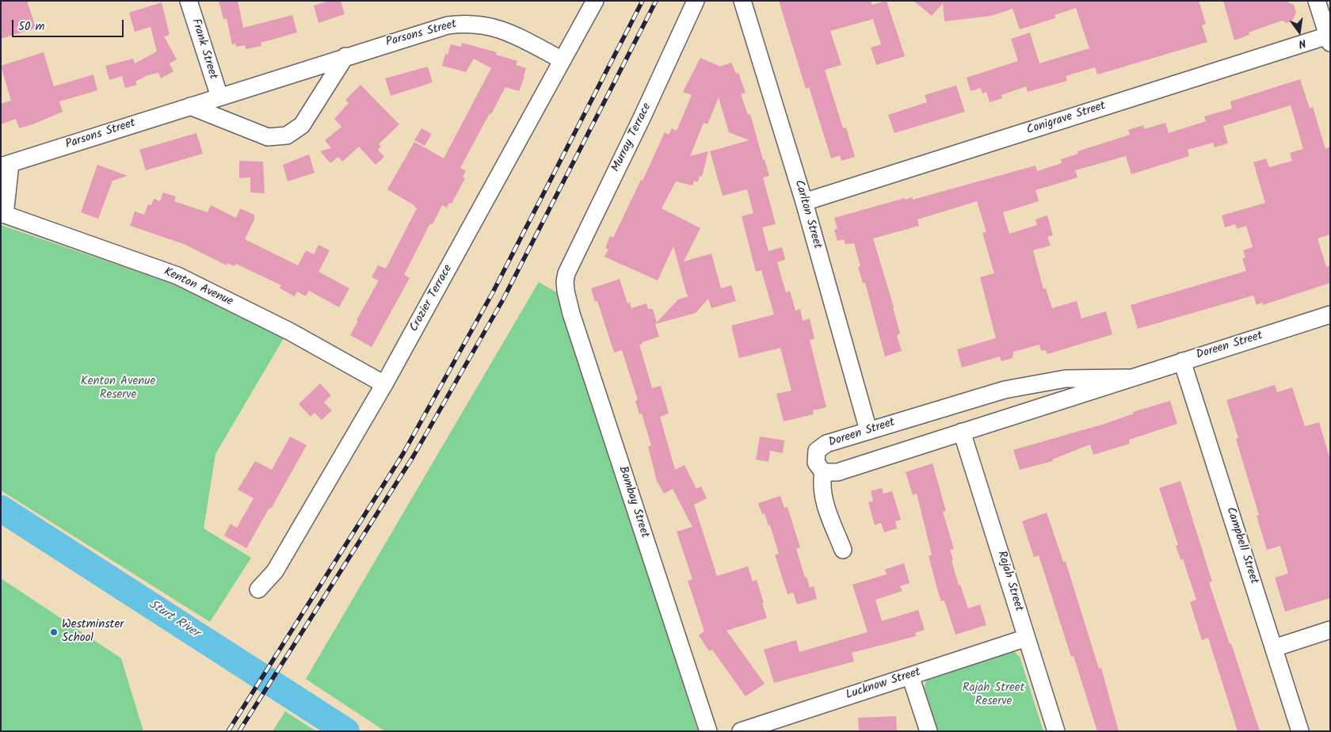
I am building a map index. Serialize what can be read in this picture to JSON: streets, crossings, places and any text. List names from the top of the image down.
{
  "streets": {
    "street": [
      "Parsons Street",
      "Frank Street",
      "Conigrave Street",
      "Murray Terrace",
      "Carlton Street",
      "Kenton Avenue",
      "Crozier Terrace",
      "Doreen Street",
      "Bombay Street",
      "Campbell Street",
      "Rajah Street",
      "Lucknow Street"
    ]
  },
  "crossings": [
    ["Parsons Street", "Frank Street"],
    ["Parsons Street", "Kenton Avenue"],
    ["Parsons Street", "Crozier Terrace"],
    ["Conigrave Street", "Carlton Street"],
    ["Murray Terrace", "Bombay Street"],
    ["Carlton Street", "Doreen Street"],
    ["Kenton Avenue", "Crozier Terrace"],
    ["Doreen Street", "Campbell Street"],
    ["Doreen Street", "Rajah Street"],
    ["Rajah Street", "Lucknow Street"]
  ],
  "water": ["Sturt River"],
  "parks": ["Kenton Avenue Reserve", "Rajah Street Reserve"],
  "places": ["Westminster School"],
  "scale_bar": "50 m",
  "north": "bottom"
}
